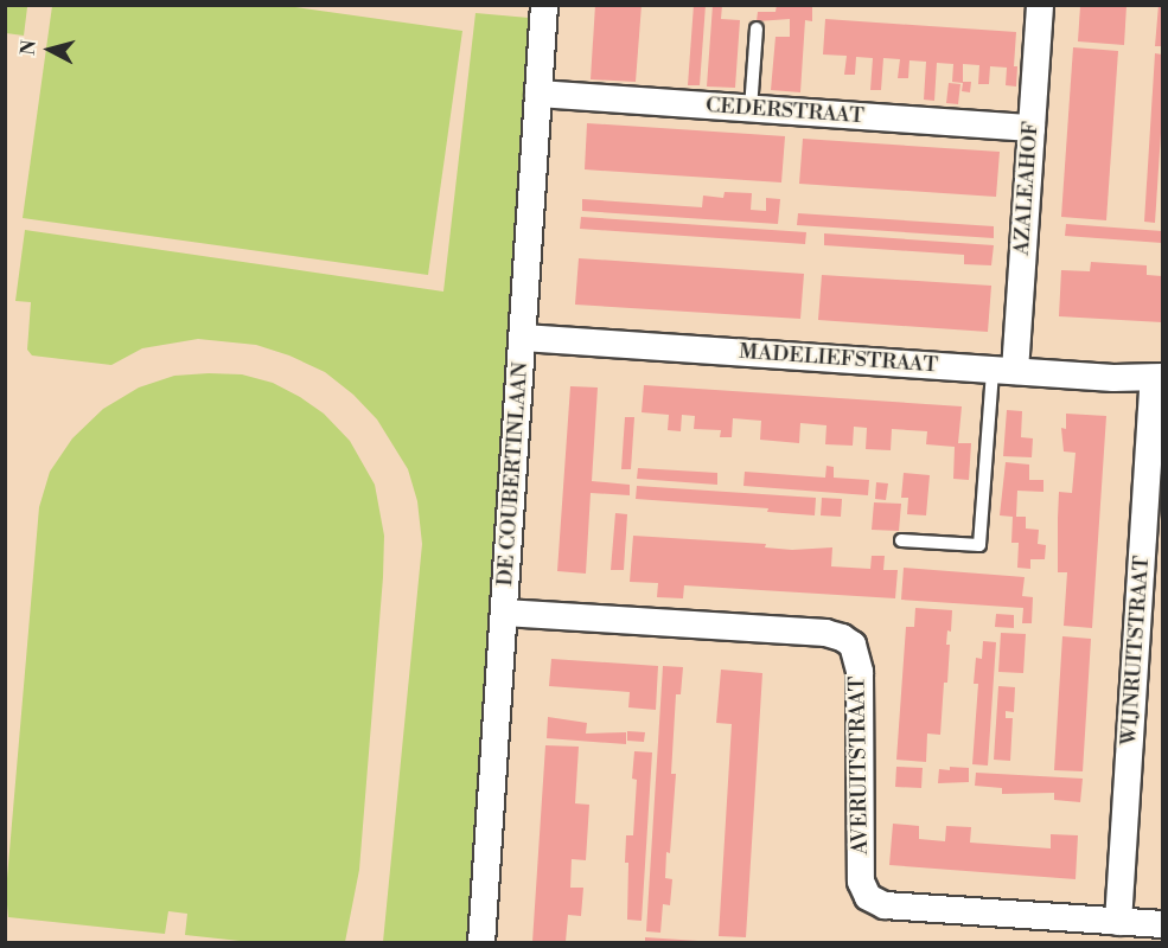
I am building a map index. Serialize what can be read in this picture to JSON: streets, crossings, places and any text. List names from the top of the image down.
{
  "streets": {
    "street": [
      "CEDERSTRAAT",
      "AZALEAHOF",
      "MADELIEFSTRAAT",
      "DE COUBERTINLAAN",
      "WIJNRUITSTRAAT",
      "AVERUITSTRAAT"
    ]
  },
  "crossings": [
    ["CEDERSTRAAT", "AZALEAHOF"],
    ["CEDERSTRAAT", "DE COUBERTINLAAN"],
    ["AZALEAHOF", "MADELIEFSTRAAT"],
    ["MADELIEFSTRAAT", "DE COUBERTINLAAN"],
    ["MADELIEFSTRAAT", "WIJNRUITSTRAAT"],
    ["DE COUBERTINLAAN", "AVERUITSTRAAT"],
    ["WIJNRUITSTRAAT", "AVERUITSTRAAT"]
  ],
  "north": "left"
}
